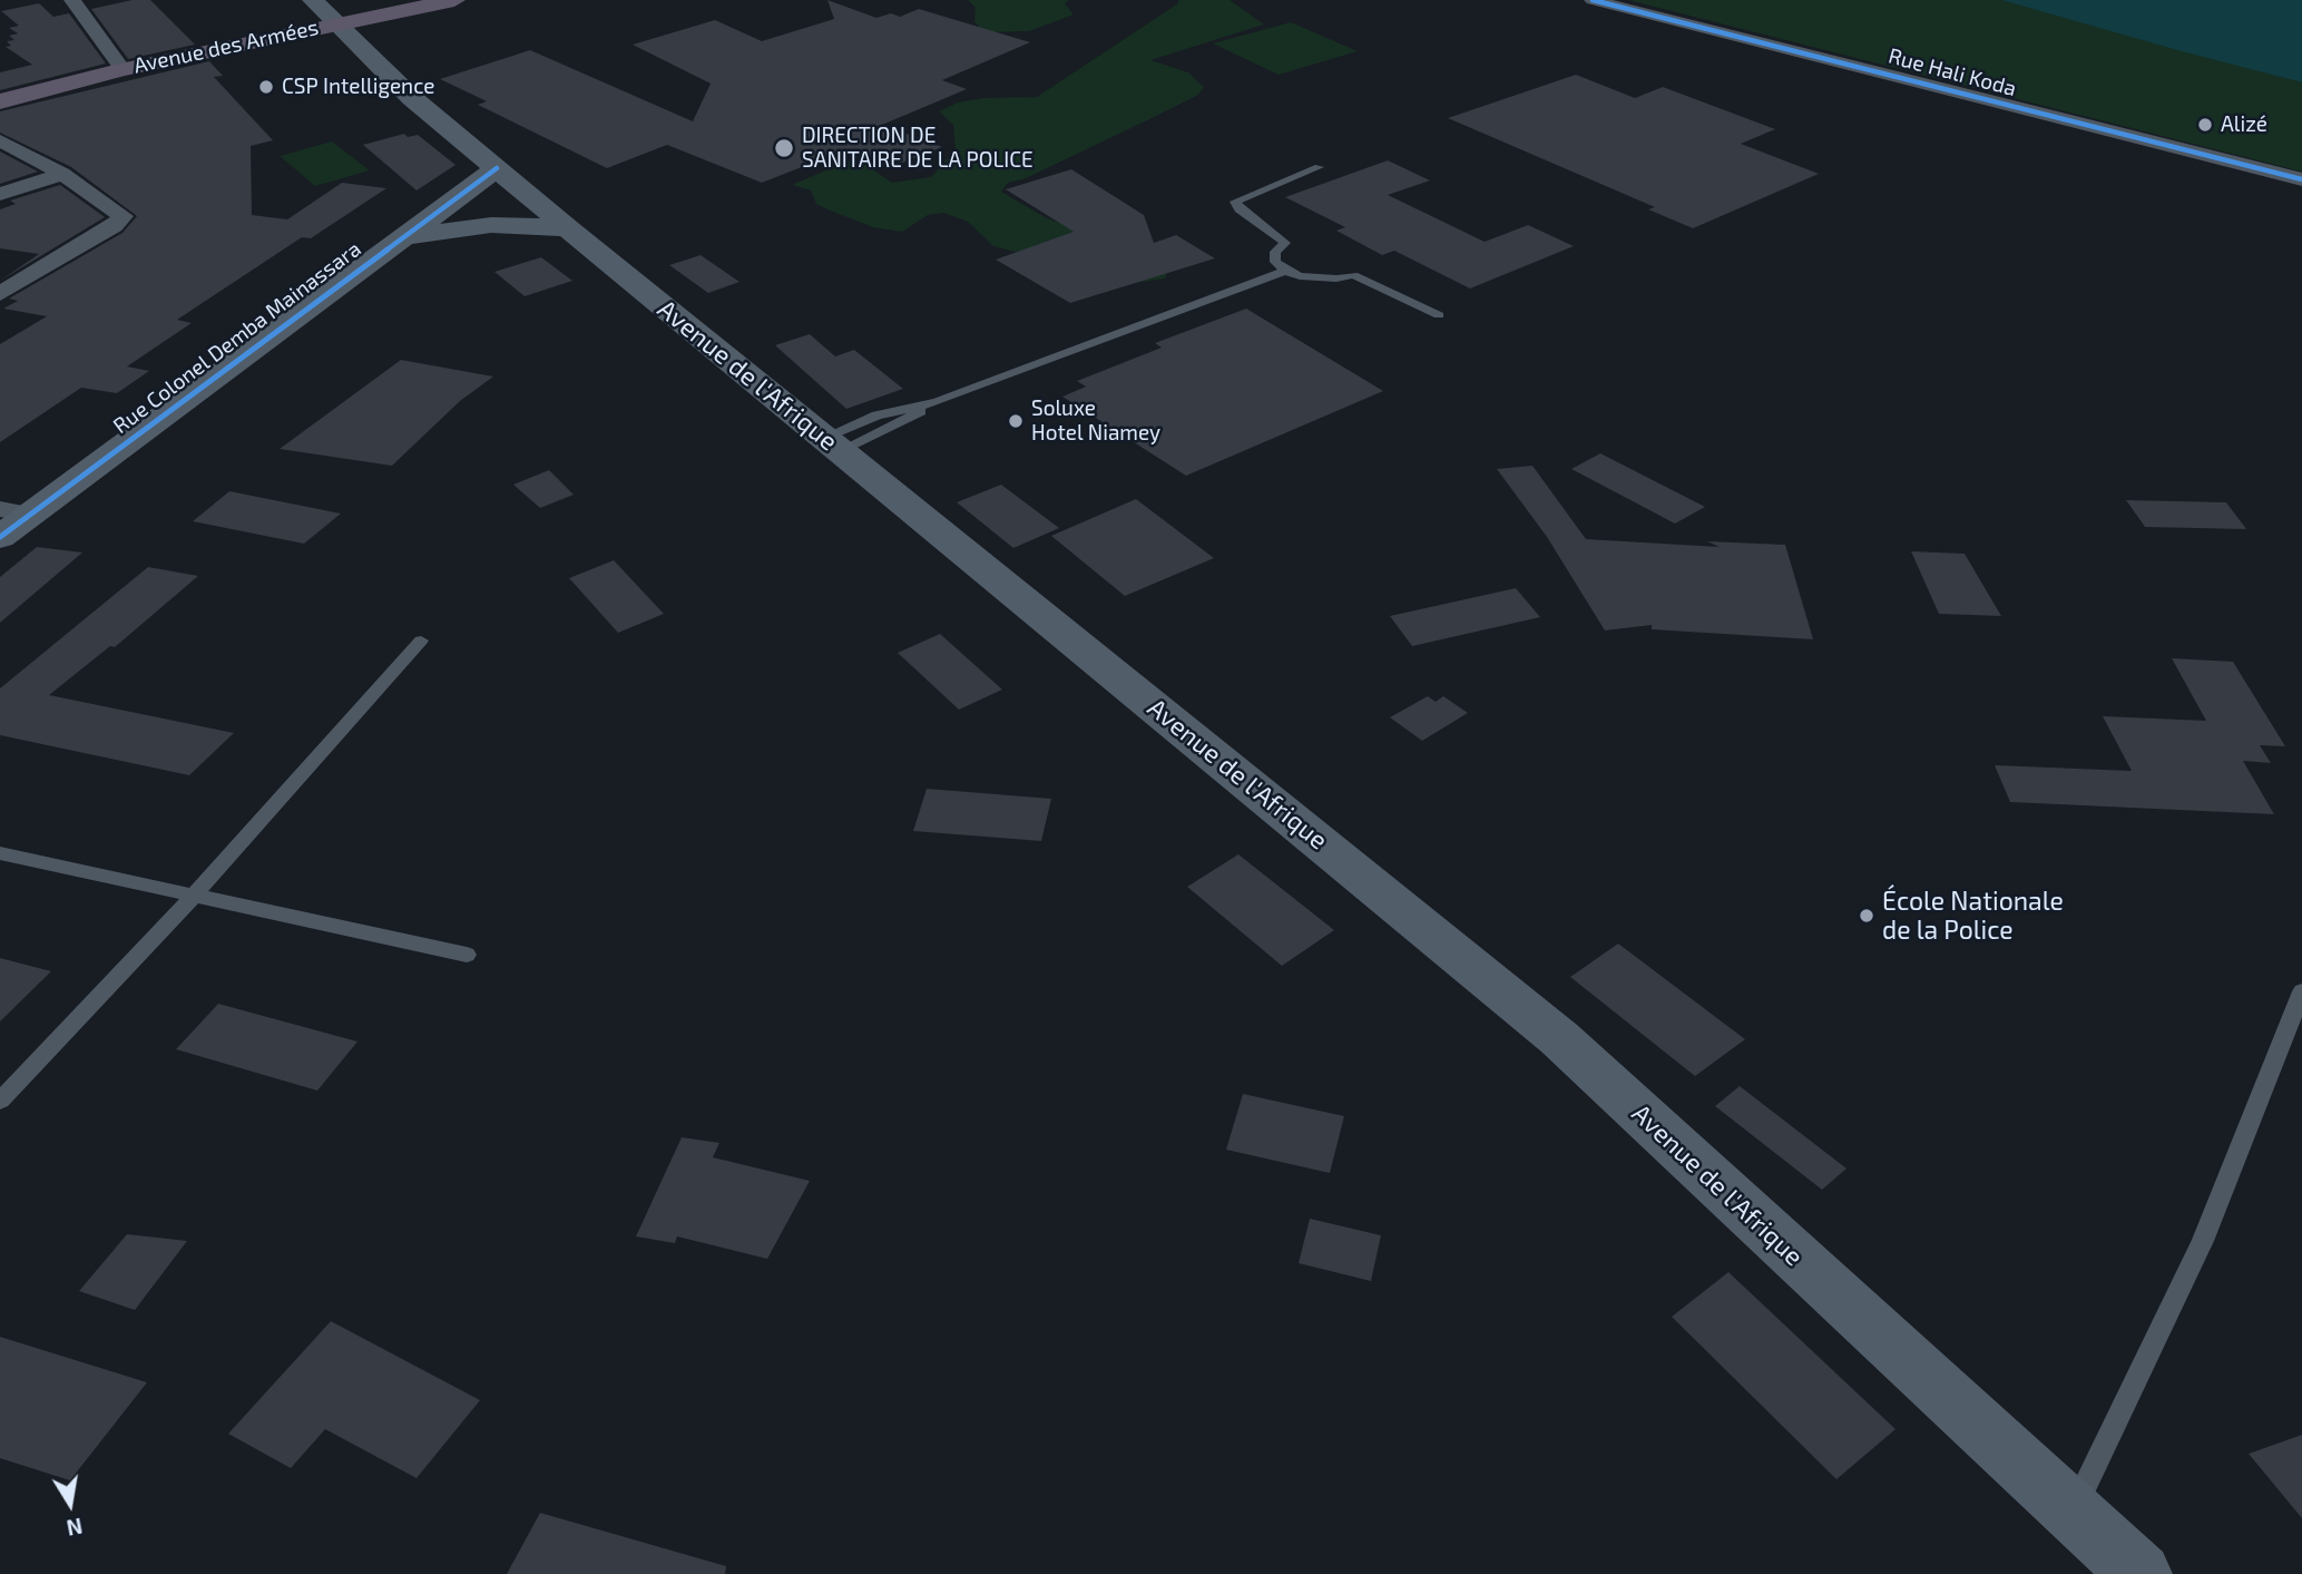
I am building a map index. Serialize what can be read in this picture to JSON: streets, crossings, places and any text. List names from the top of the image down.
{
  "streets": {
    "highway": ["Avenue des Armées"],
    "main road": ["Rue Colonel Demba Mainassara", "Avenue de l'Afrique"],
    "street": ["Rue Hali Koda"]
  },
  "crossings": [
    ["Avenue des Armées", "Avenue de l'Afrique"],
    ["Rue Colonel Demba Mainassara", "Avenue de l'Afrique"]
  ],
  "places": [
    "CSP Intelligence",
    "Alizé",
    "DIRECTION DE SANITAIRE DE LA POLICE",
    "Soluxe Hotel Niamey",
    "École Nationale de la Police"
  ],
  "north": "bottom"
}
